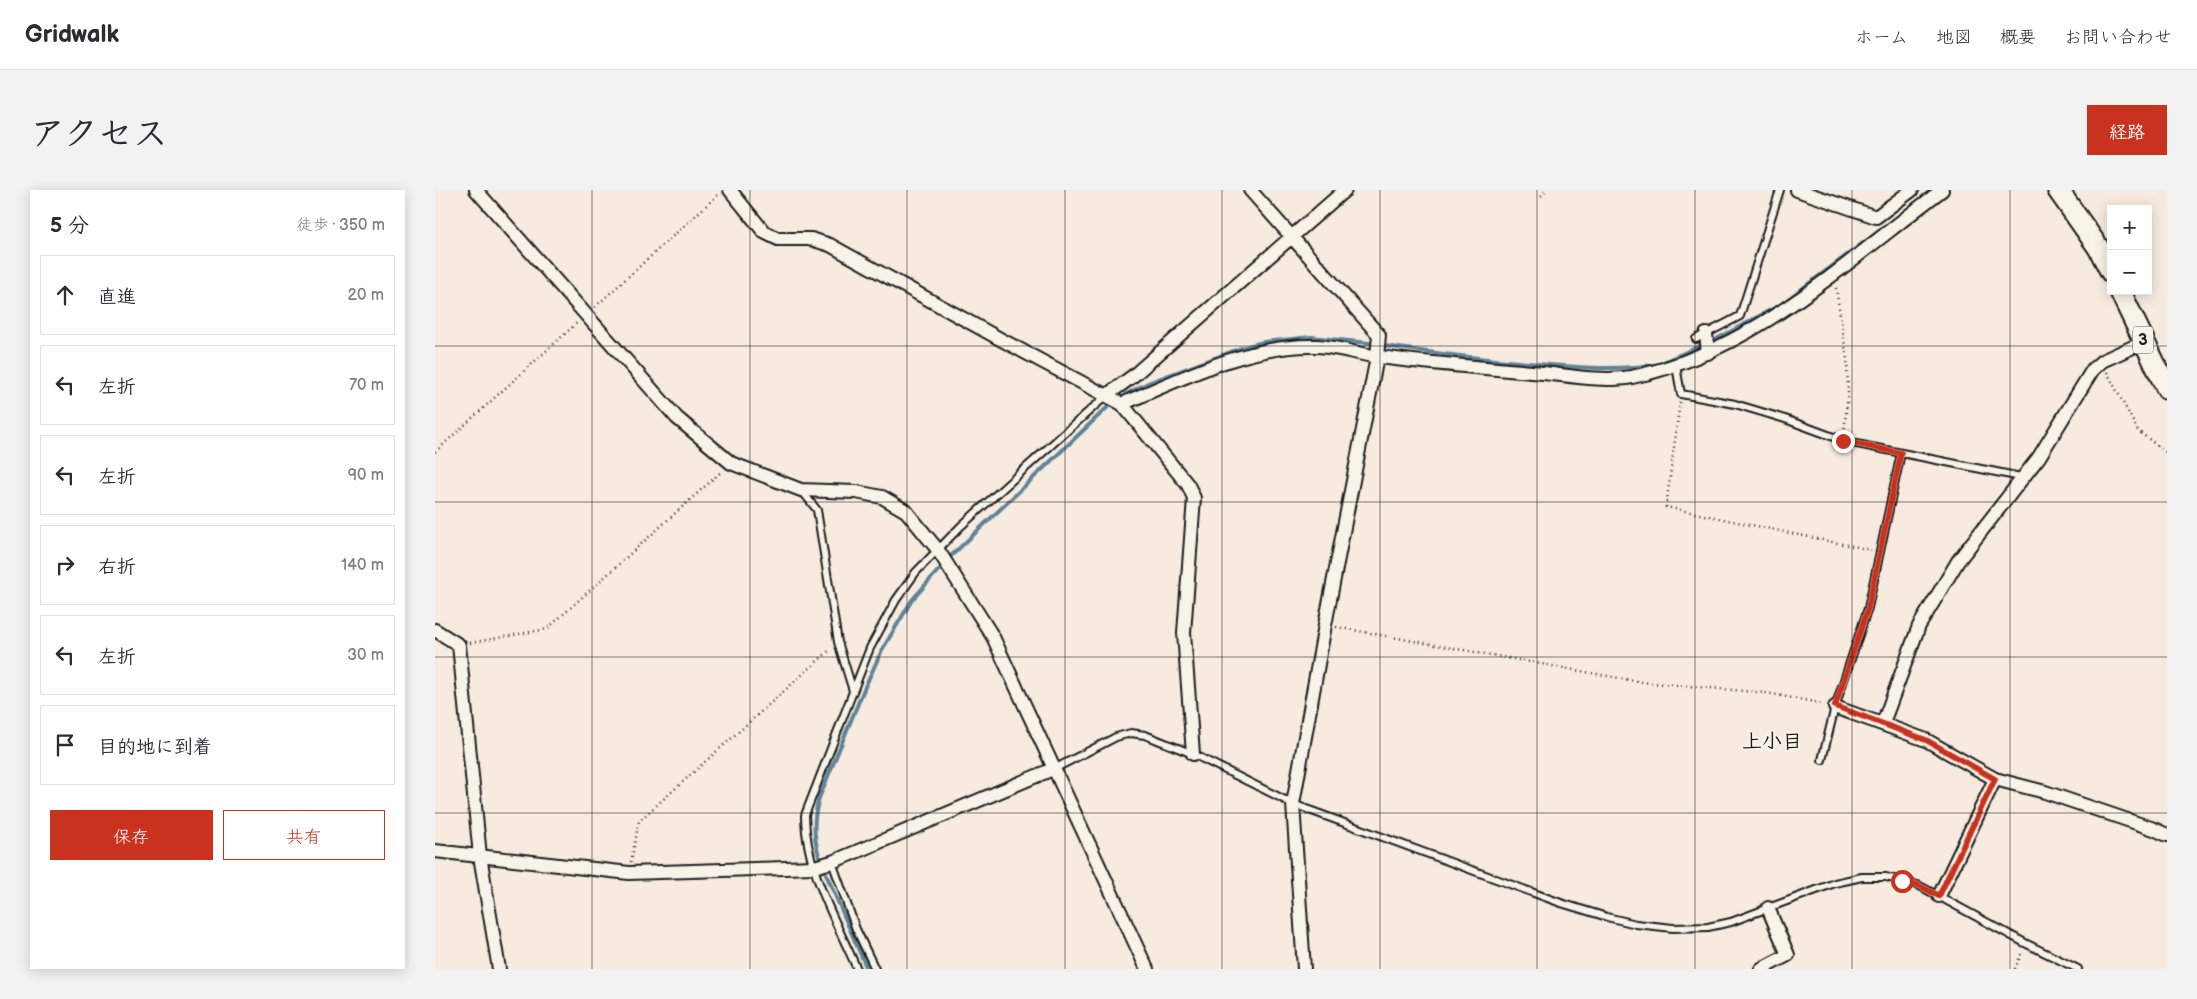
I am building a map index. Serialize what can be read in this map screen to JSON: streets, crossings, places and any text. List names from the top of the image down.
{
  "streets": {
    "main road": ["3"]
  },
  "districts": ["上小目"],
  "page": {
    "header": "Gridwalk",
    "nav": [
      "ホーム",
      "地図",
      "概要",
      "お問い合わせ"
    ],
    "title": "アクセス",
    "buttons": [
      "経路",
      ["保存", "共有"]
    ],
    "heading": ["5 分", "徒歩 · 350 m"],
    "map_buttons": ["+", "−"],
    "list": [
      ["直進", "20 m"],
      ["左折", "70 m"],
      ["左折", "90 m"],
      ["右折", "140 m"],
      ["左折", "30 m"],
      "目的地に到着"
    ]
  }
}
